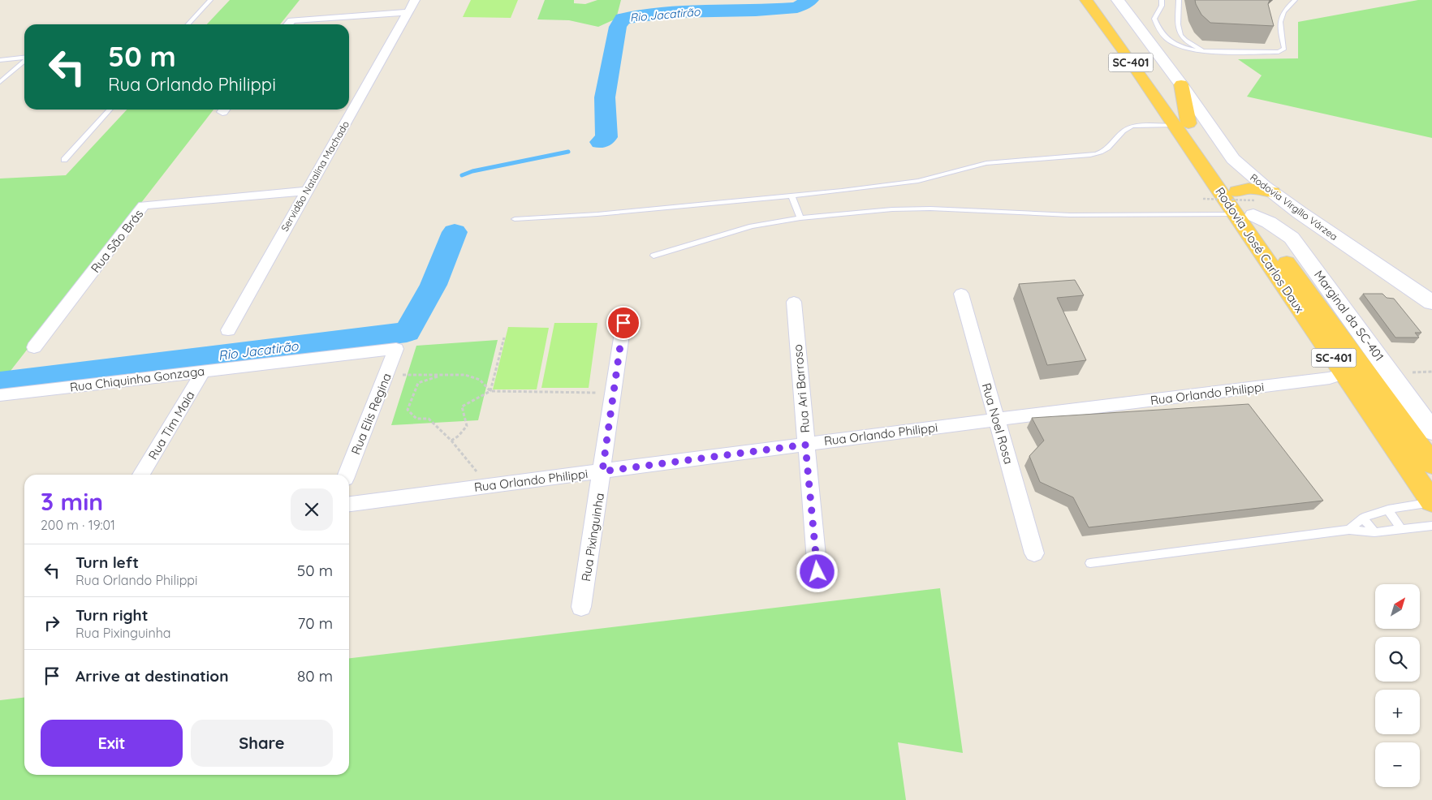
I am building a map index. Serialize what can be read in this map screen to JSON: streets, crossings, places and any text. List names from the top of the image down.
{
  "streets": {
    "highway": ["SC-401", "Rodovia José Carlos Daux"],
    "main road": ["Rodovia Virgílio Várzea", "Marginal da SC-401"],
    "street": [
      "Servidão Natalina Machado",
      "Rua São Brás",
      "Rua Chiquinha Gonzaga",
      "Rua Ari Barroso",
      "Rua Orlando Philippi",
      "Rua Elis Regina",
      "Rua Noel Rosa",
      "Rua Tim Maia",
      "Rua Pixinguinha"
    ]
  },
  "crossings": [
    ["Servidão Natalina Machado", "Rua São Brás"],
    ["Rodovia Virgílio Várzea", "Rodovia José Carlos Daux"],
    ["Rodovia Virgílio Várzea", "Marginal da SC-401"],
    ["Rodovia José Carlos Daux", "Marginal da SC-401"],
    ["Rodovia José Carlos Daux", "Rua Orlando Philippi"],
    ["Rua Chiquinha Gonzaga", "Rua Elis Regina"],
    ["Rua Chiquinha Gonzaga", "Rua Tim Maia"],
    ["Rua Ari Barroso", "Rua Orlando Philippi"],
    ["Rua Orlando Philippi", "Rua Noel Rosa"],
    ["Rua Orlando Philippi", "Rua Pixinguinha"]
  ],
  "water": ["Rio Jacatirão"],
  "north": "top right",
  "page": {
    "turn": ["50 m", "Rua Orlando Philippi"],
    "heading": ["3 min", "200 m · 19:01"],
    "list": [
      {
        "name": "Turn left",
        "note": "Rua Orlando Philippi",
        "value": "50 m"
      },
      {
        "name": "Turn right",
        "note": "Rua Pixinguinha",
        "value": "70 m"
      },
      {
        "name": "Arrive at destination",
        "value": "80 m"
      }
    ],
    "map_buttons": ["+", "−"],
    "buttons": ["Exit", "Share"]
  }
}
